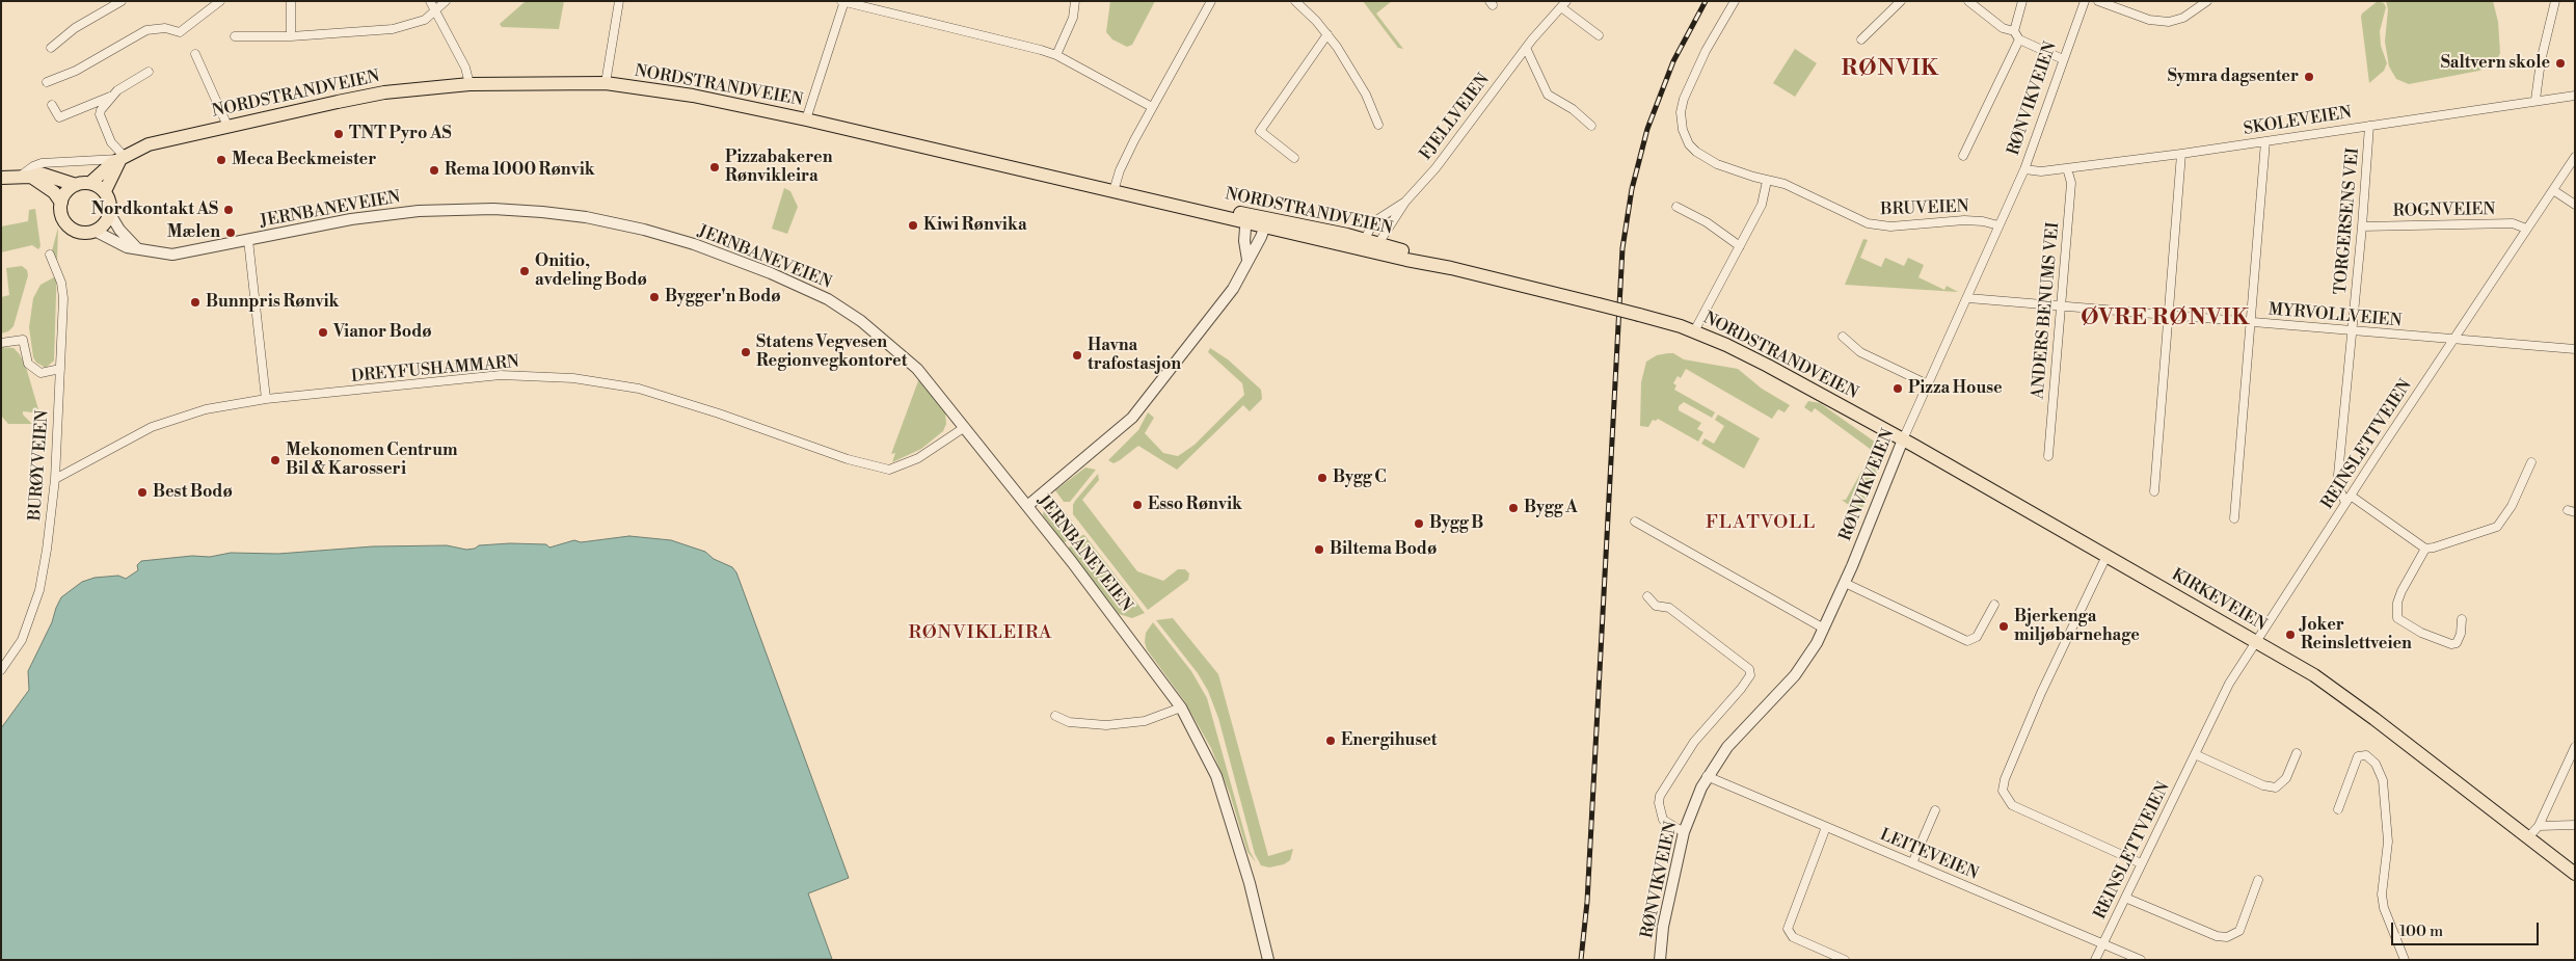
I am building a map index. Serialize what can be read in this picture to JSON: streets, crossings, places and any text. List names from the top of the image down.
{
  "streets": {
    "main road": ["NORDSTRANDVEIEN", "KIRKEVEIEN"],
    "street": [
      "RØNVIKVEIEN",
      "FJELLVEIEN",
      "SKOLEVEIEN",
      "BRUVEIEN",
      "JERNBANEVEIEN",
      "ROGNVEIEN",
      "TORGERSENS VEI",
      "ANDERS BENUMS VEI",
      "MYRVOLLVEIEN",
      "DREYFUSHAMMARN",
      "REINSLETTVEIEN",
      "BURØYVEIEN",
      "LEITEVEIEN"
    ]
  },
  "crossings": [
    ["NORDSTRANDVEIEN", "RØNVIKVEIEN"],
    ["NORDSTRANDVEIEN", "FJELLVEIEN"],
    ["NORDSTRANDVEIEN", "JERNBANEVEIEN"],
    ["NORDSTRANDVEIEN", "KIRKEVEIEN"],
    ["RØNVIKVEIEN", "SKOLEVEIEN"],
    ["RØNVIKVEIEN", "BRUVEIEN"],
    ["RØNVIKVEIEN", "MYRVOLLVEIEN"],
    ["RØNVIKVEIEN", "KIRKEVEIEN"],
    ["RØNVIKVEIEN", "LEITEVEIEN"],
    ["SKOLEVEIEN", "TORGERSENS VEI"],
    ["SKOLEVEIEN", "ANDERS BENUMS VEI"],
    ["JERNBANEVEIEN", "DREYFUSHAMMARN"],
    ["ROGNVEIEN", "TORGERSENS VEI"],
    ["ROGNVEIEN", "REINSLETTVEIEN"],
    ["TORGERSENS VEI", "MYRVOLLVEIEN"],
    ["TORGERSENS VEI", "REINSLETTVEIEN"],
    ["ANDERS BENUMS VEI", "MYRVOLLVEIEN"],
    ["MYRVOLLVEIEN", "REINSLETTVEIEN"],
    ["DREYFUSHAMMARN", "BURØYVEIEN"],
    ["REINSLETTVEIEN", "KIRKEVEIEN"],
    ["REINSLETTVEIEN", "LEITEVEIEN"]
  ],
  "districts": [
    "RØNVIK",
    "ØVRE RØNVIK",
    "FLATVOLL",
    "RØNVIKLEIRA"
  ],
  "places": [
    "Saltvern skole",
    "Symra dagsenter",
    "TNT Pyro AS",
    "Meca Beckmeister",
    "Pizzabakeren Rønvikleira",
    "Rema 1000 Rønvik",
    "Nordkontakt AS",
    "Kiwi Rønvika",
    "Mælen",
    "Onitio, avdeling Bodø",
    "Bygger'n Bodø",
    "Bunnpris Rønvik",
    "Vianor Bodø",
    "Statens Vegvesen Regionvegkontoret",
    "Havna trafostasjon",
    "Pizza House",
    "Mekonomen Centrum Bil & Karosseri",
    "Bygg C",
    "Best Bodø",
    "Esso Rønvik",
    "Bygg A",
    "Bygg B",
    "Biltema Bodø",
    "Bjerkenga miljøbarnehage",
    "Joker Reinslettveien",
    "Energihuset"
  ],
  "scale_bar": "100 m"
}
